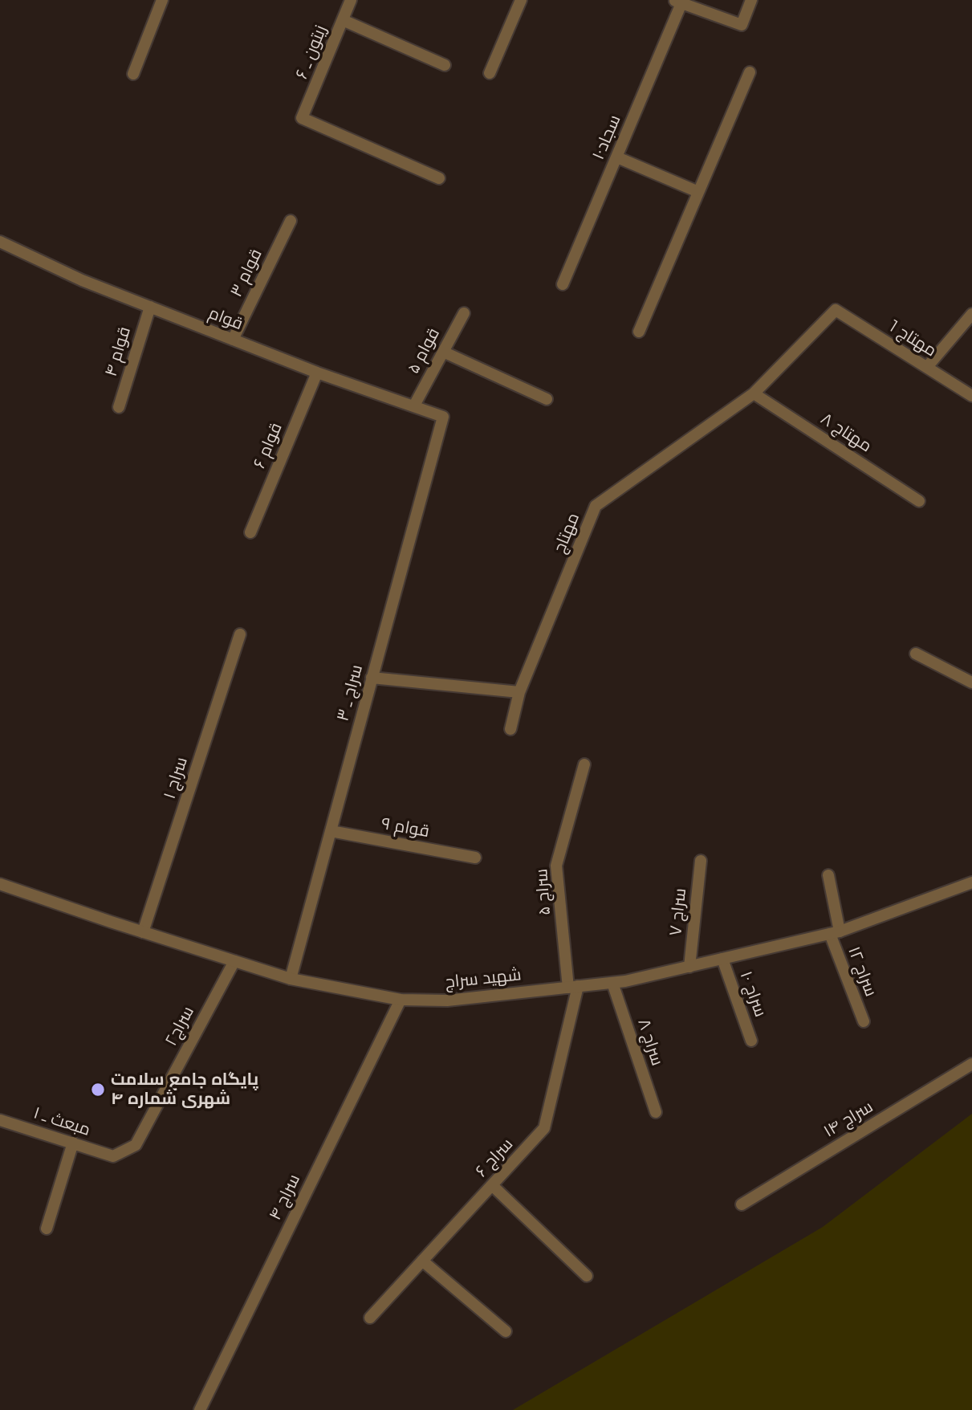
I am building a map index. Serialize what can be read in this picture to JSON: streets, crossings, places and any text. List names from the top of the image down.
{
  "streets": {
    "street": [
      "زیتون ـ ۶",
      "سجاد۱۰",
      "قوام ۳",
      "قوام",
      "مهتاج 1",
      "قوام ۵",
      "قوام ۴",
      "مهتاج ۸",
      "قوام ۶",
      "مهتاج",
      "سراج ـ ۳",
      "سراج ۱",
      "قوام ۹",
      "سراج ۵",
      "سراج ۷",
      "سراج ۱۲",
      "شهید سراج",
      "سراج ۱۰",
      "سراج۲",
      "سراج ۸",
      "سراج ۱۴",
      "مبعث ـ ۱",
      "سراج ۶",
      "سراج ۴"
    ]
  },
  "crossings": [
    ["قوام ۳", "قوام"],
    ["قوام", "قوام ۵"],
    ["قوام", "قوام ۴"],
    ["قوام", "قوام ۶"],
    ["قوام", "سراج ـ ۳"],
    ["مهتاج 1", "مهتاج"],
    ["مهتاج ۸", "مهتاج"],
    ["سراج ـ ۳", "قوام ۹"],
    ["سراج ـ ۳", "شهید سراج"],
    ["سراج ۱", "شهید سراج"],
    ["سراج ۵", "شهید سراج"],
    ["سراج ۵", "سراج ۶"],
    ["سراج ۷", "شهید سراج"],
    ["سراج ۱۲", "شهید سراج"],
    ["شهید سراج", "سراج ۱۰"],
    ["شهید سراج", "سراج۲"],
    ["شهید سراج", "سراج ۸"],
    ["شهید سراج", "سراج ۶"],
    ["شهید سراج", "سراج ۴"],
    ["سراج۲", "مبعث ـ ۱"]
  ],
  "places": ["پایگاه جامع سلامت شهری شماره ۴"]
}
